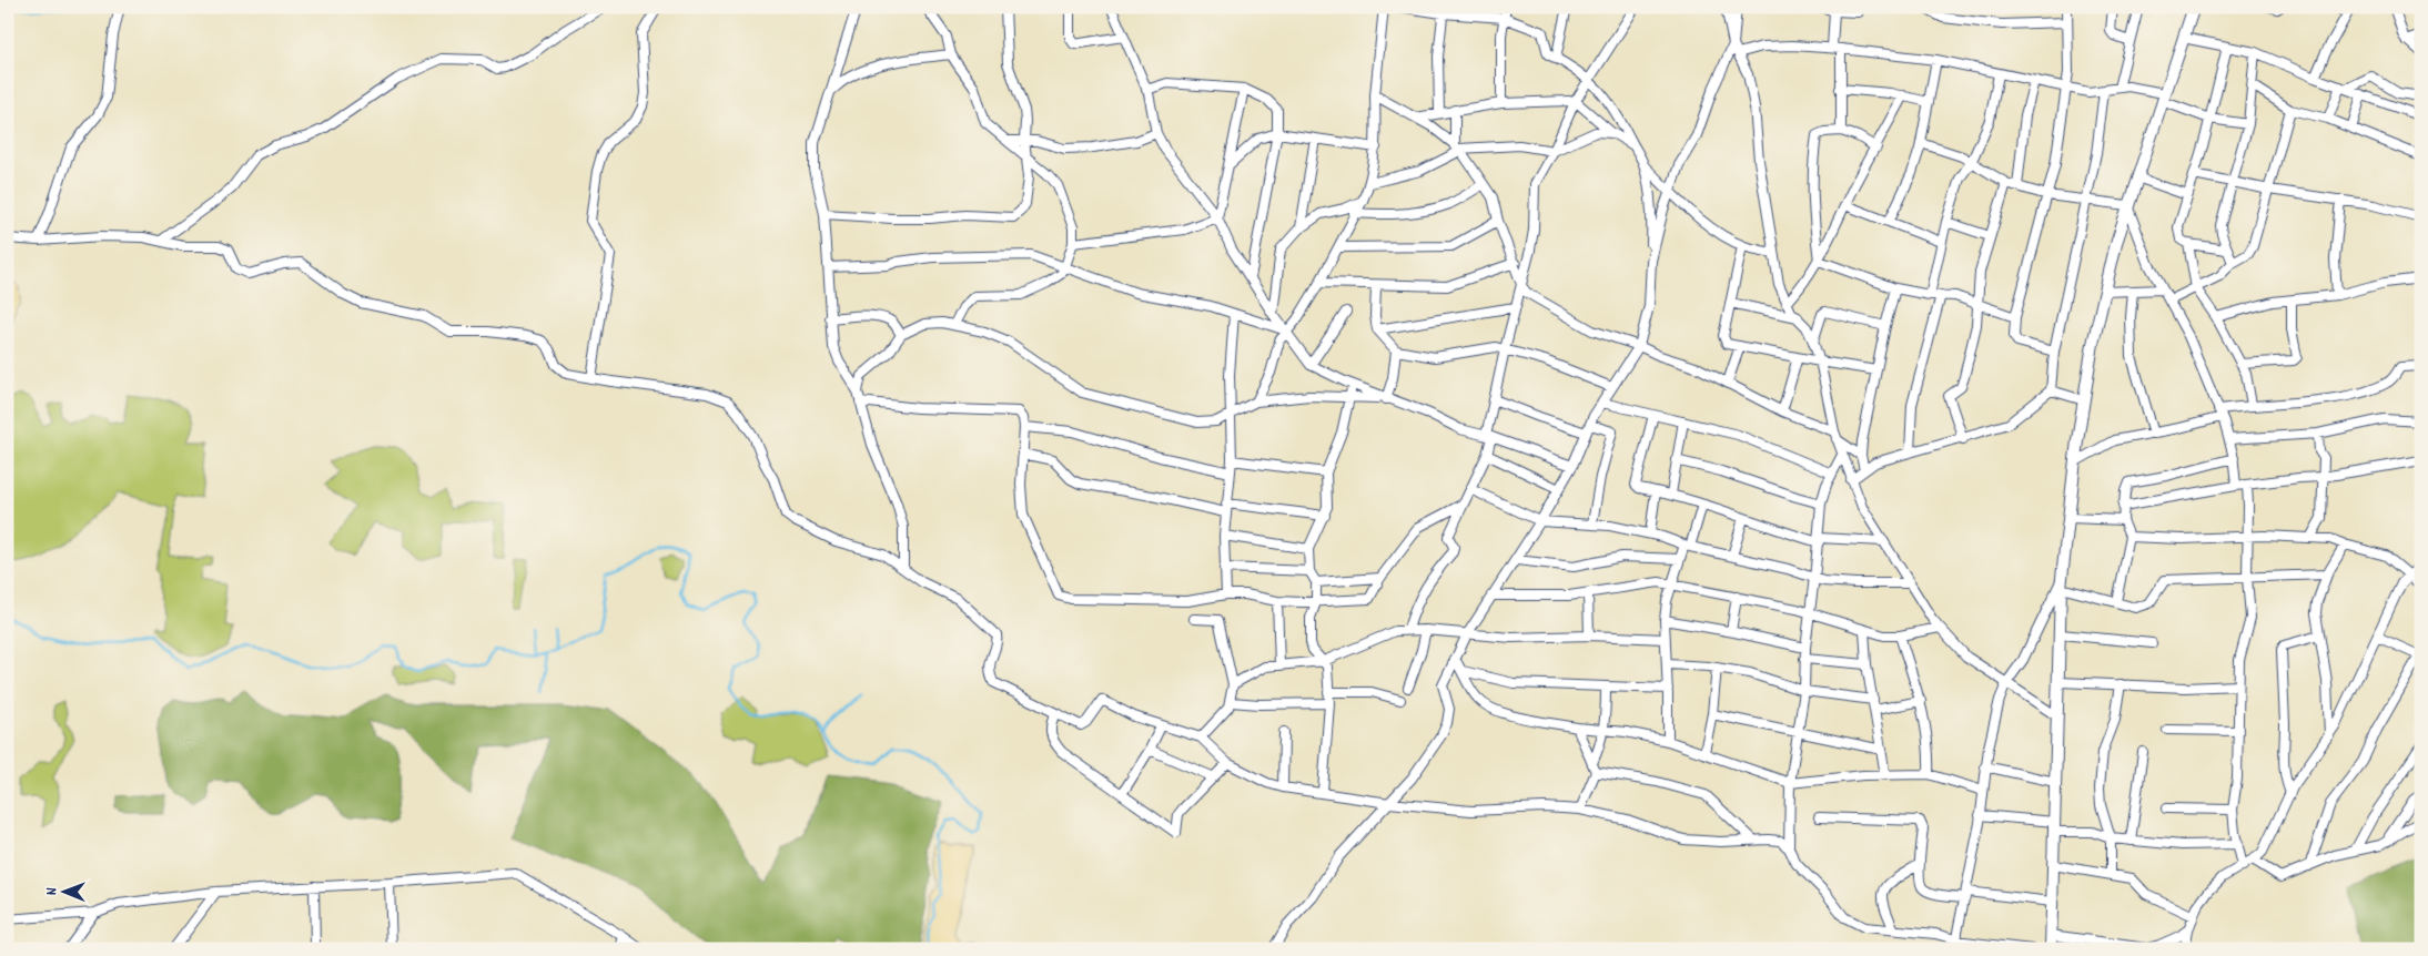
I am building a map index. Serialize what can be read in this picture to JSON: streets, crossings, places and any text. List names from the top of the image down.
{
  "north": "left"
}
